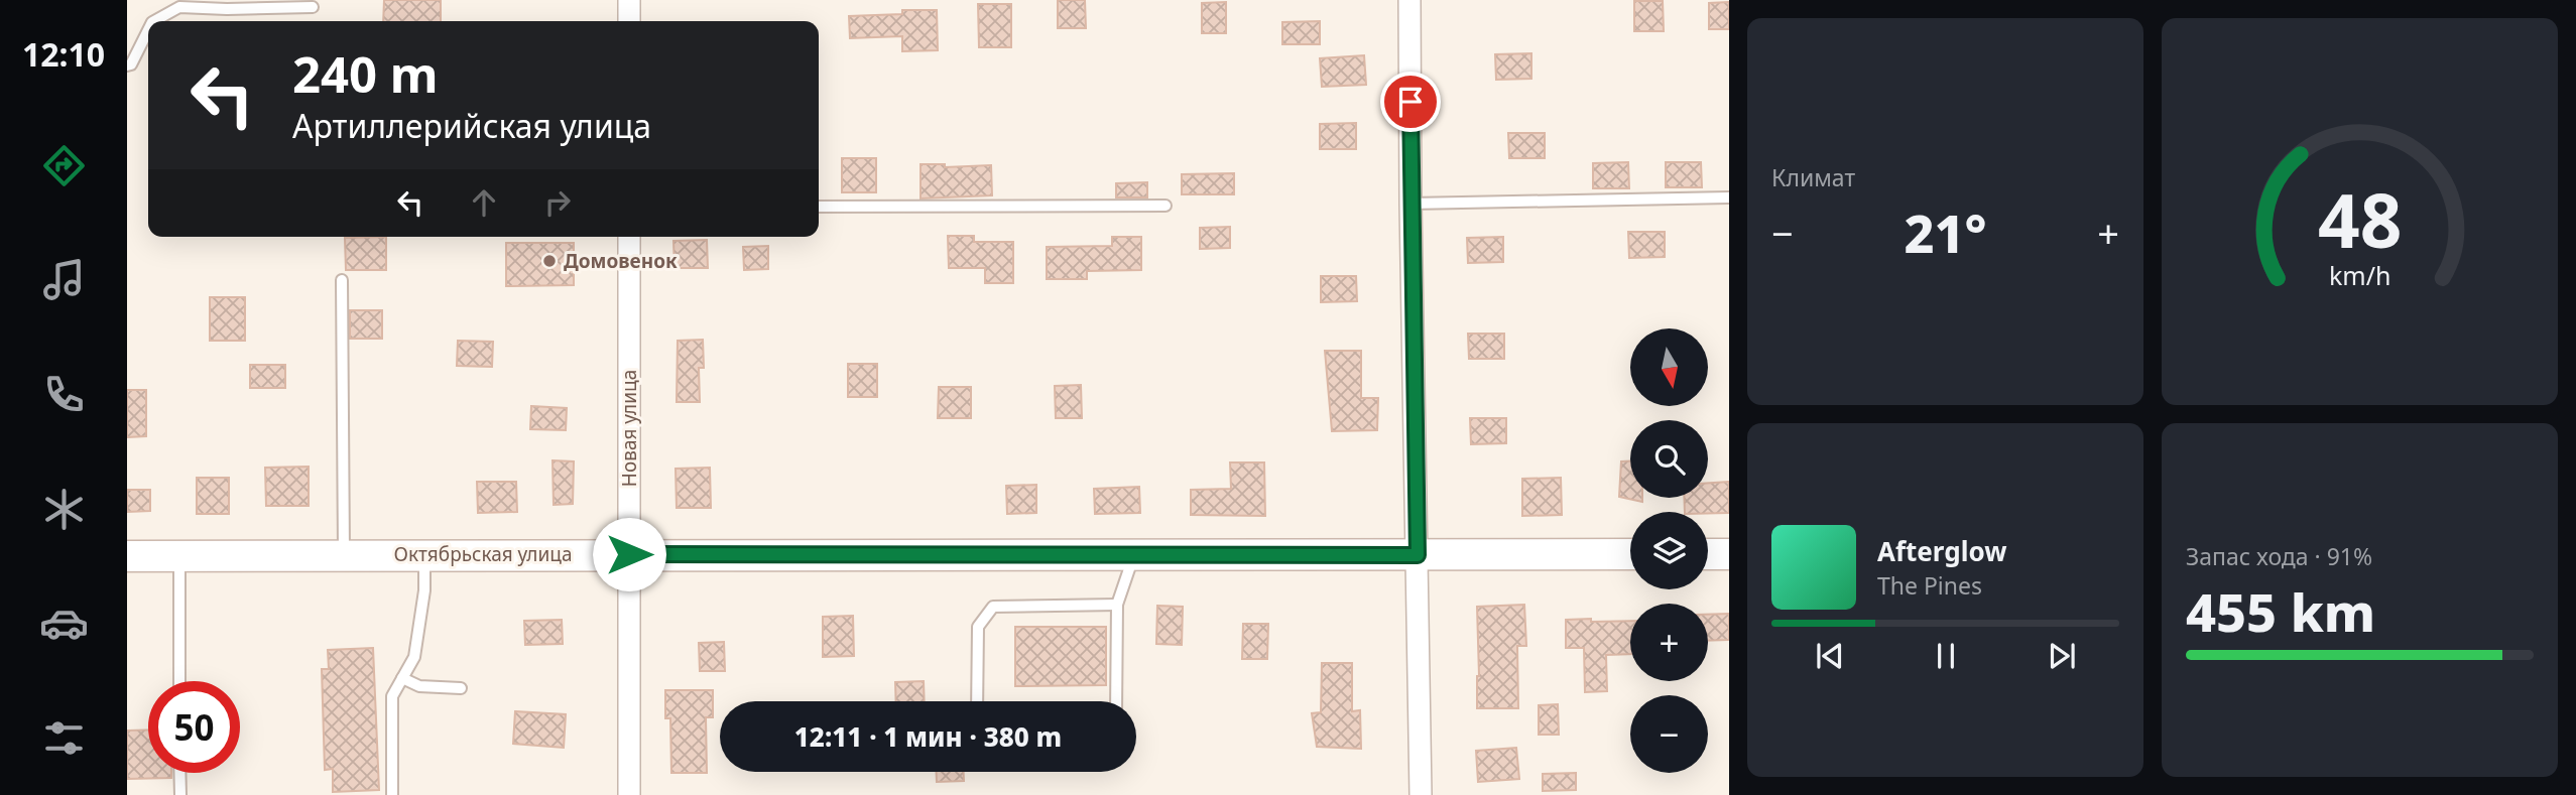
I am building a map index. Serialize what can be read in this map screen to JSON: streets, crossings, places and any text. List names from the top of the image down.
{
  "streets": {
    "main road": ["Октябрьская улица"],
    "street": ["Новая улица"]
  },
  "crossings": [
    ["Новая улица", "Октябрьская улица"]
  ],
  "places": ["Домовенок"],
  "north": "bottom",
  "page": {
    "tabs": "12:10",
    "tile": [
      "Климат",
      ["Запас хода · 91%", "455 km"]
    ],
    "turn": ["240 m", "Артиллерийская улица"],
    "heat": ["−", "21°", "+"],
    "map_buttons": ["+", "−"],
    "song": ["Afterglow", "The Pines"],
    "limit": "50",
    "trip": "12:11 · 1 мин · 380 m",
    "gauge": ["48", "km/h"]
  }
}
